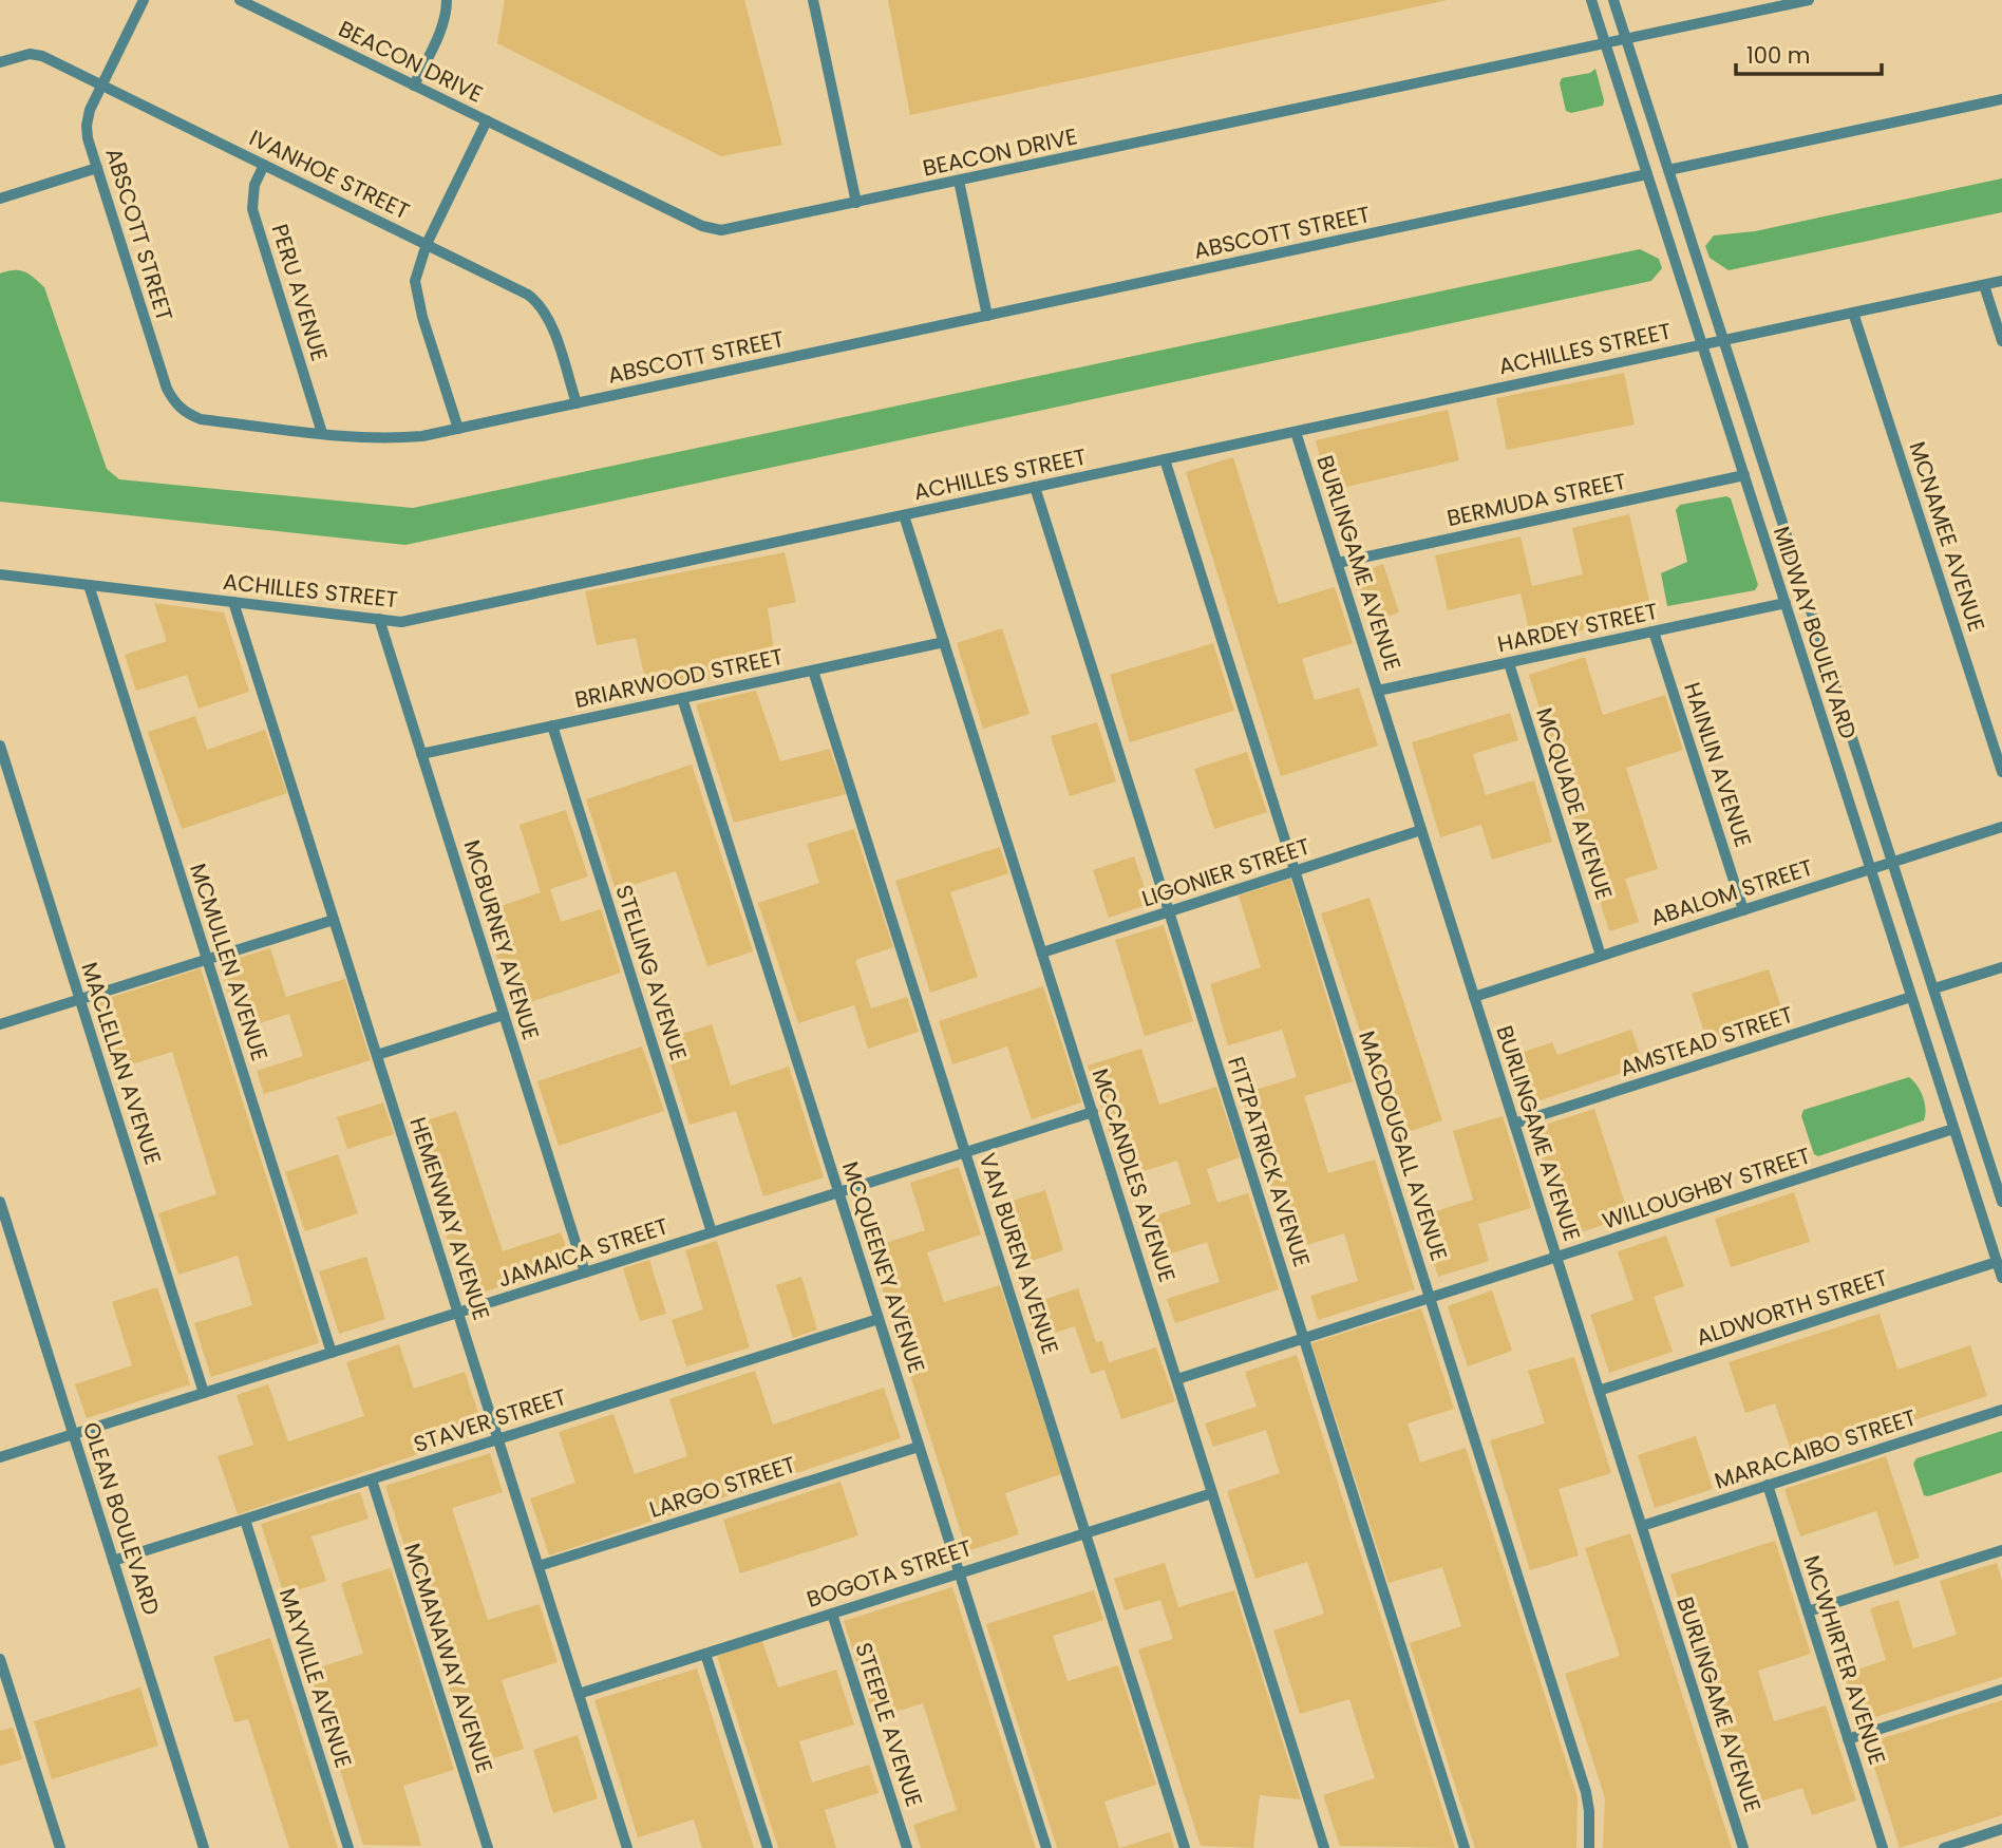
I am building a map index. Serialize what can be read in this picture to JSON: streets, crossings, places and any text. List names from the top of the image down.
{
  "streets": {
    "street": [
      "BEACON DRIVE",
      "IVANHOE STREET",
      "ABSCOTT STREET",
      "PERU AVENUE",
      "ACHILLES STREET",
      "BERMUDA STREET",
      "MCNAMEE AVENUE",
      "BURLINGAME AVENUE",
      "HARDEY STREET",
      "MIDWAY BOULEVARD",
      "BRIARWOOD STREET",
      "HAINLIN AVENUE",
      "MCQUADE AVENUE",
      "LIGONIER STREET",
      "ABALOM STREET",
      "MCBURNEY AVENUE",
      "MCMULLEN AVENUE",
      "STELLING AVENUE",
      "AMSTEAD STREET",
      "MACLELLAN AVENUE",
      "MACDOUGALL AVENUE",
      "FITZPATRICK AVENUE",
      "MCCANDLES AVENUE",
      "WILLOUGHBY STREET",
      "HEMENWAY AVENUE",
      "JAMAICA STREET",
      "VAN BUREN AVENUE",
      "MCQUEENEY AVENUE",
      "ALDWORTH STREET",
      "STAVER STREET",
      "MARACAIBO STREET",
      "LARGO STREET",
      "OLEAN BOULEVARD",
      "BOGOTA STREET",
      "MCMANAWAY AVENUE",
      "MCWHIRTER AVENUE",
      "MAYVILLE AVENUE",
      "STEEPLE AVENUE"
    ]
  },
  "crossings": [
    ["BEACON DRIVE", "MIDWAY BOULEVARD"],
    ["IVANHOE STREET", "ABSCOTT STREET"],
    ["IVANHOE STREET", "PERU AVENUE"],
    ["ABSCOTT STREET", "PERU AVENUE"],
    ["ABSCOTT STREET", "MIDWAY BOULEVARD"],
    ["ACHILLES STREET", "MCNAMEE AVENUE"],
    ["ACHILLES STREET", "BURLINGAME AVENUE"],
    ["ACHILLES STREET", "MIDWAY BOULEVARD"],
    ["ACHILLES STREET", "MCBURNEY AVENUE"],
    ["ACHILLES STREET", "MCMULLEN AVENUE"],
    ["ACHILLES STREET", "MACDOUGALL AVENUE"],
    ["ACHILLES STREET", "FITZPATRICK AVENUE"],
    ["ACHILLES STREET", "MCCANDLES AVENUE"],
    ["ACHILLES STREET", "HEMENWAY AVENUE"],
    ["BERMUDA STREET", "BURLINGAME AVENUE"],
    ["BERMUDA STREET", "MIDWAY BOULEVARD"],
    ["BURLINGAME AVENUE", "HARDEY STREET"],
    ["BURLINGAME AVENUE", "LIGONIER STREET"],
    ["BURLINGAME AVENUE", "ABALOM STREET"],
    ["BURLINGAME AVENUE", "AMSTEAD STREET"],
    ["BURLINGAME AVENUE", "WILLOUGHBY STREET"],
    ["BURLINGAME AVENUE", "ALDWORTH STREET"],
    ["BURLINGAME AVENUE", "MARACAIBO STREET"],
    ["HARDEY STREET", "MIDWAY BOULEVARD"],
    ["HARDEY STREET", "HAINLIN AVENUE"],
    ["HARDEY STREET", "MCQUADE AVENUE"],
    ["MIDWAY BOULEVARD", "ABALOM STREET"],
    ["MIDWAY BOULEVARD", "AMSTEAD STREET"],
    ["MIDWAY BOULEVARD", "WILLOUGHBY STREET"],
    ["MIDWAY BOULEVARD", "ALDWORTH STREET"],
    ["BRIARWOOD STREET", "MCBURNEY AVENUE"],
    ["BRIARWOOD STREET", "STELLING AVENUE"],
    ["BRIARWOOD STREET", "MCCANDLES AVENUE"],
    ["BRIARWOOD STREET", "VAN BUREN AVENUE"],
    ["BRIARWOOD STREET", "MCQUEENEY AVENUE"],
    ["HAINLIN AVENUE", "ABALOM STREET"],
    ["MCQUADE AVENUE", "ABALOM STREET"],
    ["LIGONIER STREET", "MACDOUGALL AVENUE"],
    ["LIGONIER STREET", "FITZPATRICK AVENUE"],
    ["LIGONIER STREET", "MCCANDLES AVENUE"],
    ["MCBURNEY AVENUE", "JAMAICA STREET"],
    ["MCMULLEN AVENUE", "JAMAICA STREET"],
    ["STELLING AVENUE", "JAMAICA STREET"],
    ["MACLELLAN AVENUE", "JAMAICA STREET"],
    ["MACDOUGALL AVENUE", "WILLOUGHBY STREET"],
    ["FITZPATRICK AVENUE", "WILLOUGHBY STREET"],
    ["MCCANDLES AVENUE", "WILLOUGHBY STREET"],
    ["MCCANDLES AVENUE", "JAMAICA STREET"],
    ["MCCANDLES AVENUE", "BOGOTA STREET"],
    ["HEMENWAY AVENUE", "JAMAICA STREET"],
    ["HEMENWAY AVENUE", "STAVER STREET"],
    ["HEMENWAY AVENUE", "LARGO STREET"],
    ["HEMENWAY AVENUE", "BOGOTA STREET"],
    ["JAMAICA STREET", "VAN BUREN AVENUE"],
    ["JAMAICA STREET", "MCQUEENEY AVENUE"],
    ["JAMAICA STREET", "OLEAN BOULEVARD"],
    ["VAN BUREN AVENUE", "BOGOTA STREET"],
    ["MCQUEENEY AVENUE", "STAVER STREET"],
    ["MCQUEENEY AVENUE", "LARGO STREET"],
    ["MCQUEENEY AVENUE", "BOGOTA STREET"],
    ["STAVER STREET", "OLEAN BOULEVARD"],
    ["STAVER STREET", "MCMANAWAY AVENUE"],
    ["STAVER STREET", "MAYVILLE AVENUE"],
    ["MARACAIBO STREET", "MCWHIRTER AVENUE"],
    ["BOGOTA STREET", "STEEPLE AVENUE"]
  ],
  "scale_bar": "100 m"
}
